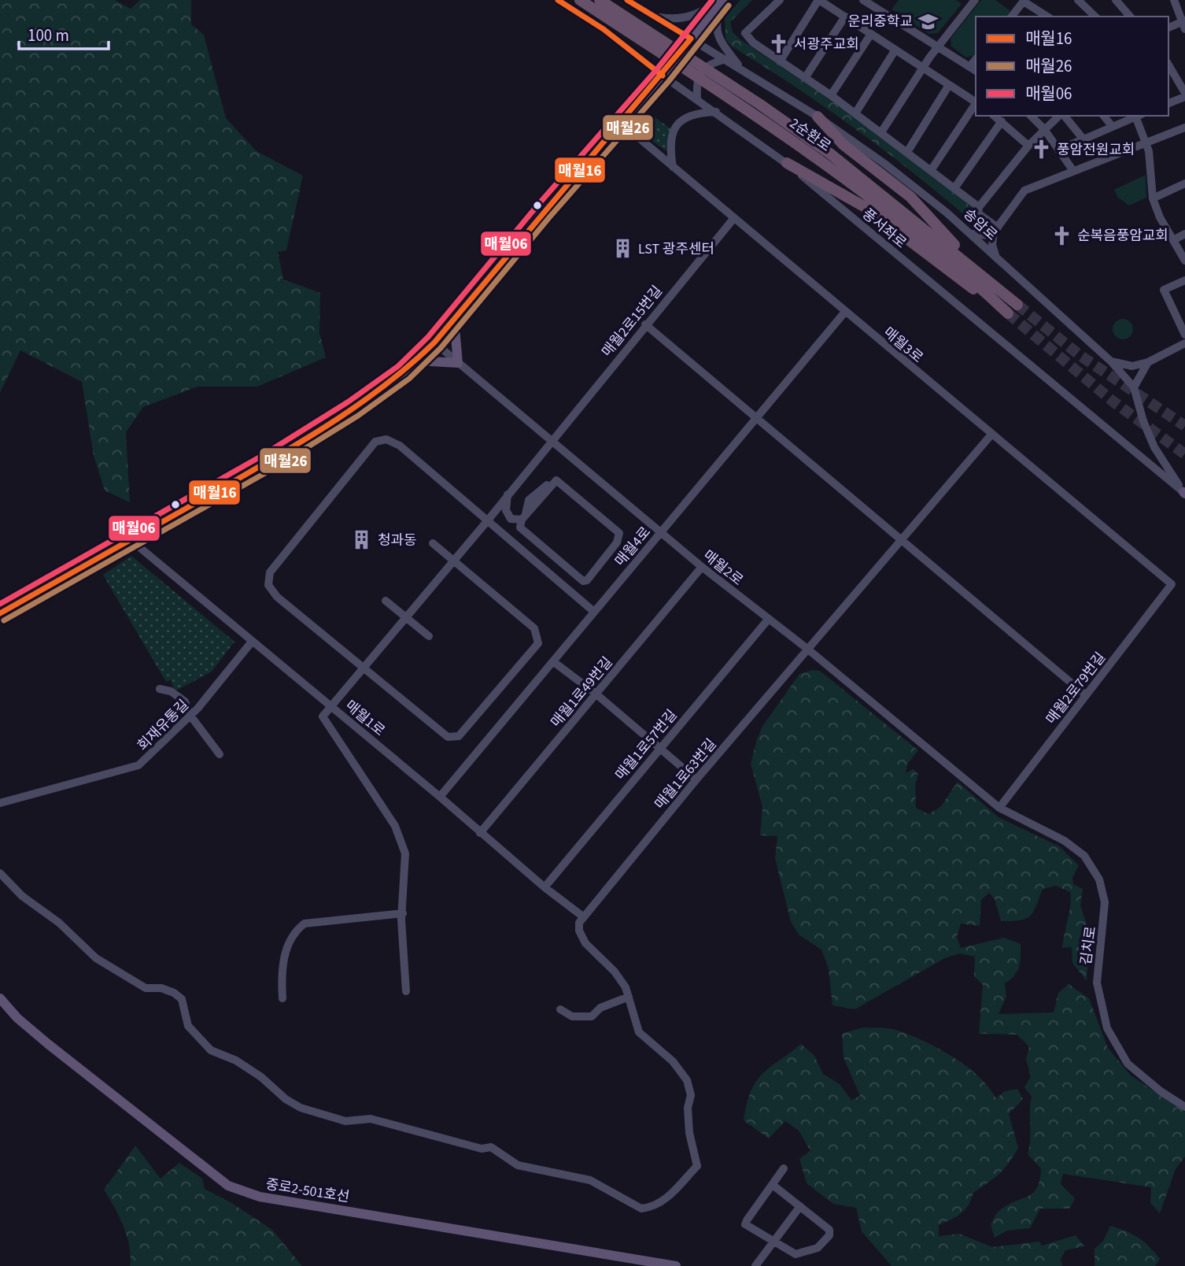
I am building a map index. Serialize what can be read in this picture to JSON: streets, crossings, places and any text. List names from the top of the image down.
{
  "streets": {
    "highway": ["2순환로"],
    "main road": ["중로2-501호선"],
    "street": [
      "송암로",
      "풍서좌로",
      "매월2로15번길",
      "매월3로",
      "매월4로",
      "매월2로",
      "매월2로79번길",
      "매월1로49번길",
      "매월1로",
      "회재유통길",
      "매월1로57번길",
      "매월1로63번길",
      "김치로"
    ]
  },
  "crossings": [
    ["2순환로", "풍서좌로"],
    ["송암로", "풍서좌로"],
    ["매월2로15번길", "매월3로"],
    ["매월2로15번길", "매월2로"],
    ["매월2로15번길", "매월1로"],
    ["매월3로", "매월4로"],
    ["매월3로", "매월2로79번길"],
    ["매월3로", "매월1로63번길"],
    ["매월4로", "매월2로"],
    ["매월4로", "매월1로"],
    ["매월2로", "매월2로79번길"],
    ["매월2로", "매월1로49번길"],
    ["매월2로", "매월1로57번길"],
    ["매월2로", "매월1로63번길"],
    ["매월2로", "김치로"],
    ["매월2로79번길", "김치로"],
    ["매월1로49번길", "매월1로"],
    ["매월1로", "회재유통길"],
    ["매월1로", "매월1로57번길"],
    ["매월1로", "매월1로63번길"]
  ],
  "places": {
    "school or university": ["운리중학교"],
    "church": ["서광주교회", "풍암전원교회", "순복음풍암교회"],
    "building": ["LST 광주센터", "청과동"]
  },
  "lines": ["transit line 매월16", "transit line 매월06", "transit line 매월26"],
  "legend": ["매월16", "매월26", "매월06"],
  "scale_bar": "100 m"
}
